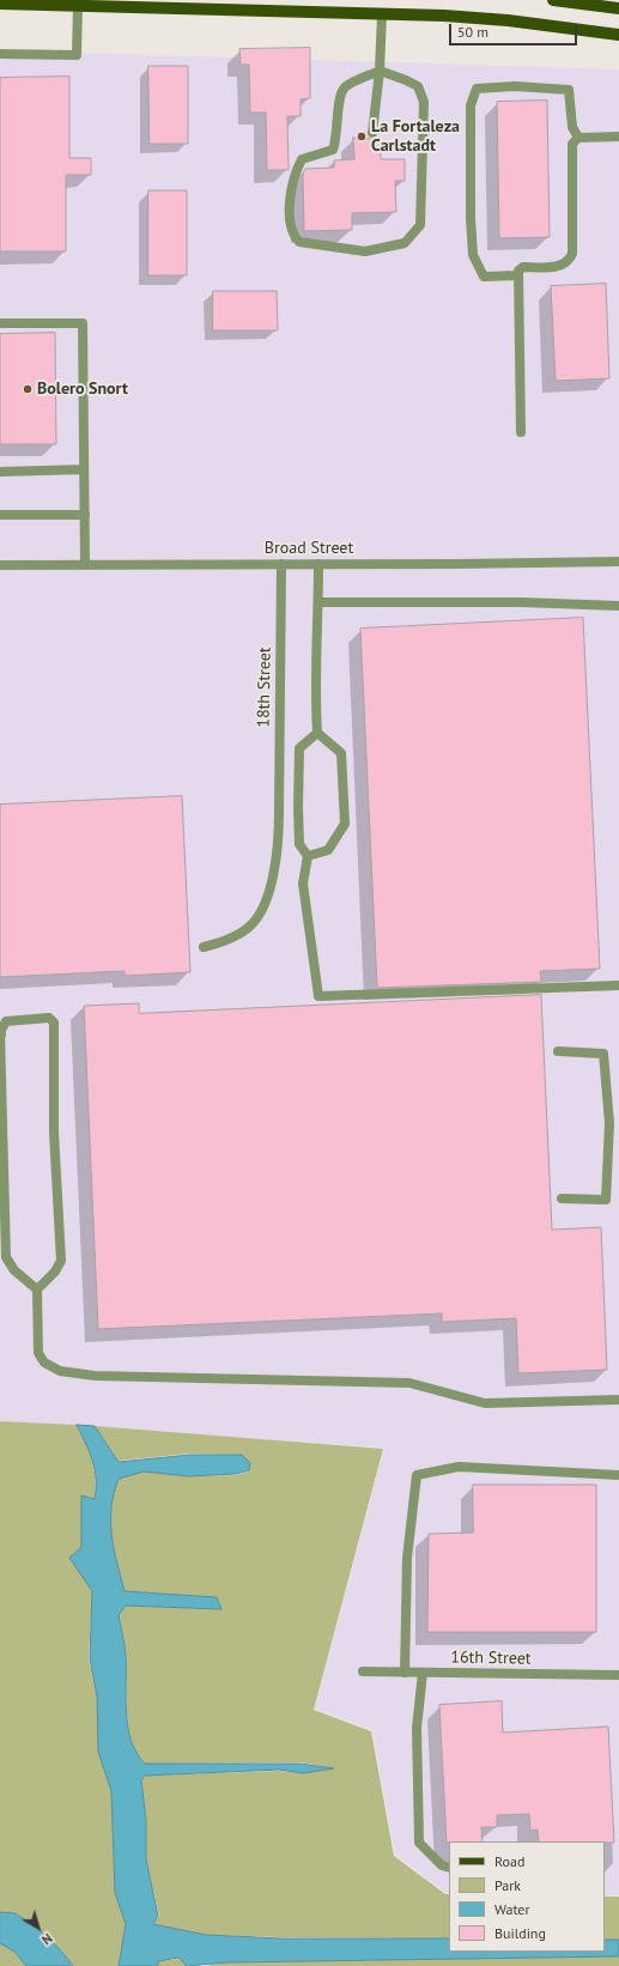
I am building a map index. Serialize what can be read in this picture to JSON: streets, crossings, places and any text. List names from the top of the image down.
{
  "streets": {
    "street": ["Broad Street", "18th Street", "16th Street"]
  },
  "crossings": [
    ["Broad Street", "18th Street"]
  ],
  "places": ["La Fortaleza Carlstadt", "Bolero Snort"],
  "legend": [
    "Road",
    "Park",
    "Water",
    "Building"
  ],
  "scale_bar": "50 m",
  "north": "bottom right"
}
